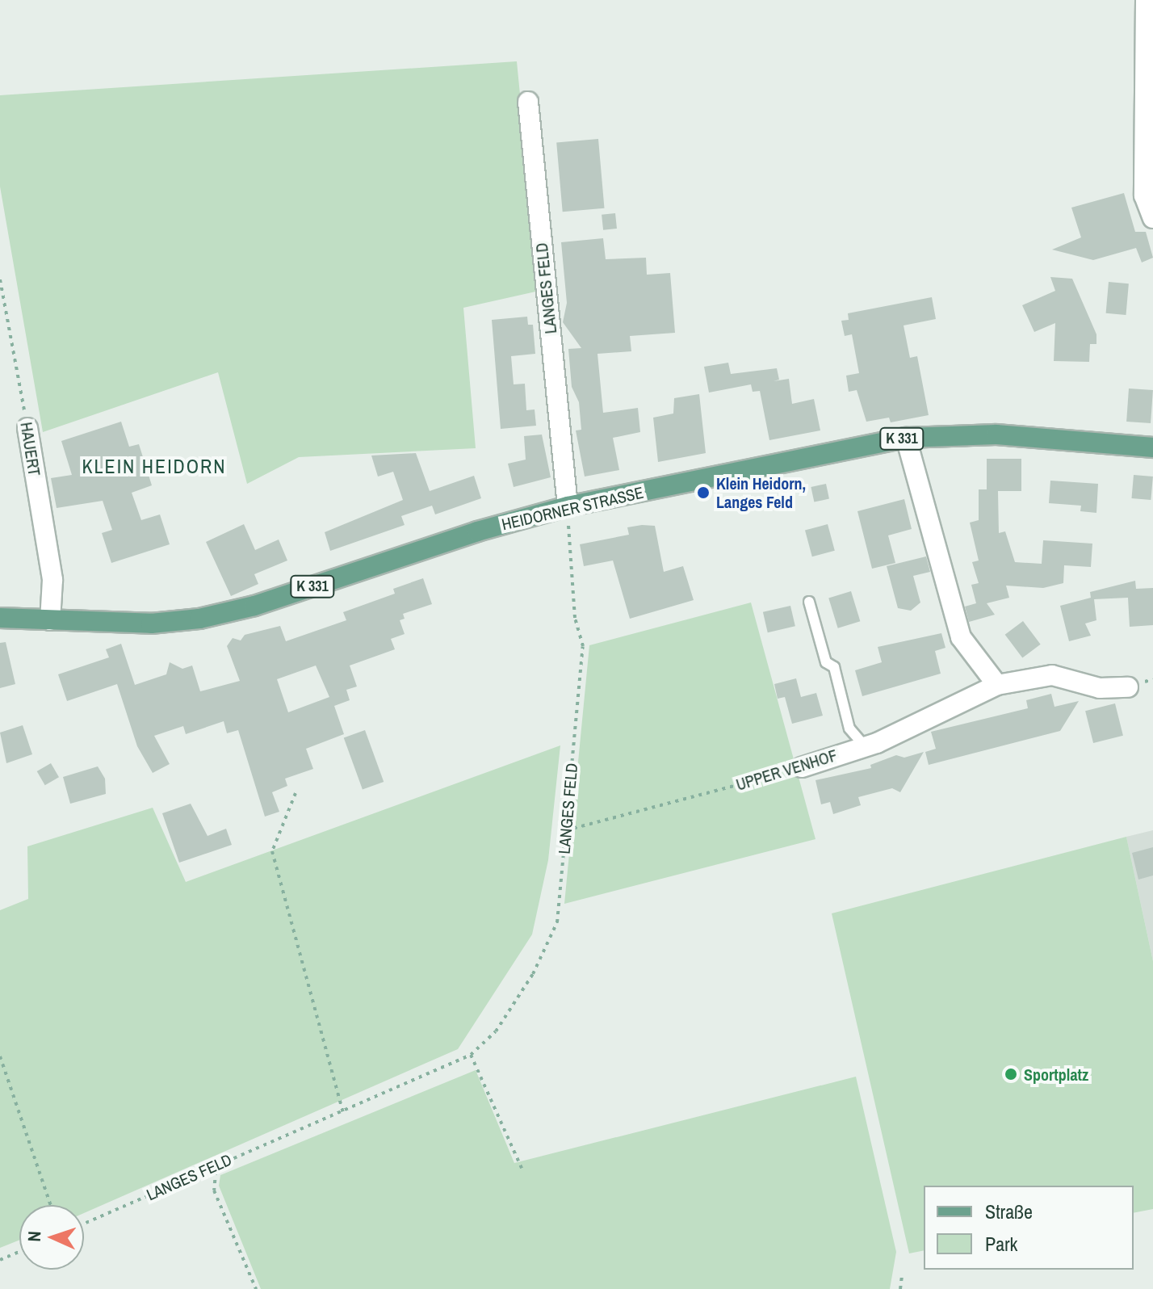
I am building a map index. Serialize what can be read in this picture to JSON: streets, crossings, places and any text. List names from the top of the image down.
{
  "streets": {
    "main road": ["K 331", "HEIDORNER STRASSE"],
    "street": ["LANGES FELD", "HAUERT", "UPPER VENHOF"]
  },
  "crossings": [
    ["LANGES FELD", "HEIDORNER STRASSE"],
    ["LANGES FELD", "UPPER VENHOF"],
    ["HAUERT", "HEIDORNER STRASSE"]
  ],
  "districts": ["KLEIN HEIDORN"],
  "places": ["Klein Heidorn, Langes Feld", "Sportplatz"],
  "legend": ["Straße", "Park"],
  "north": "left"
}
